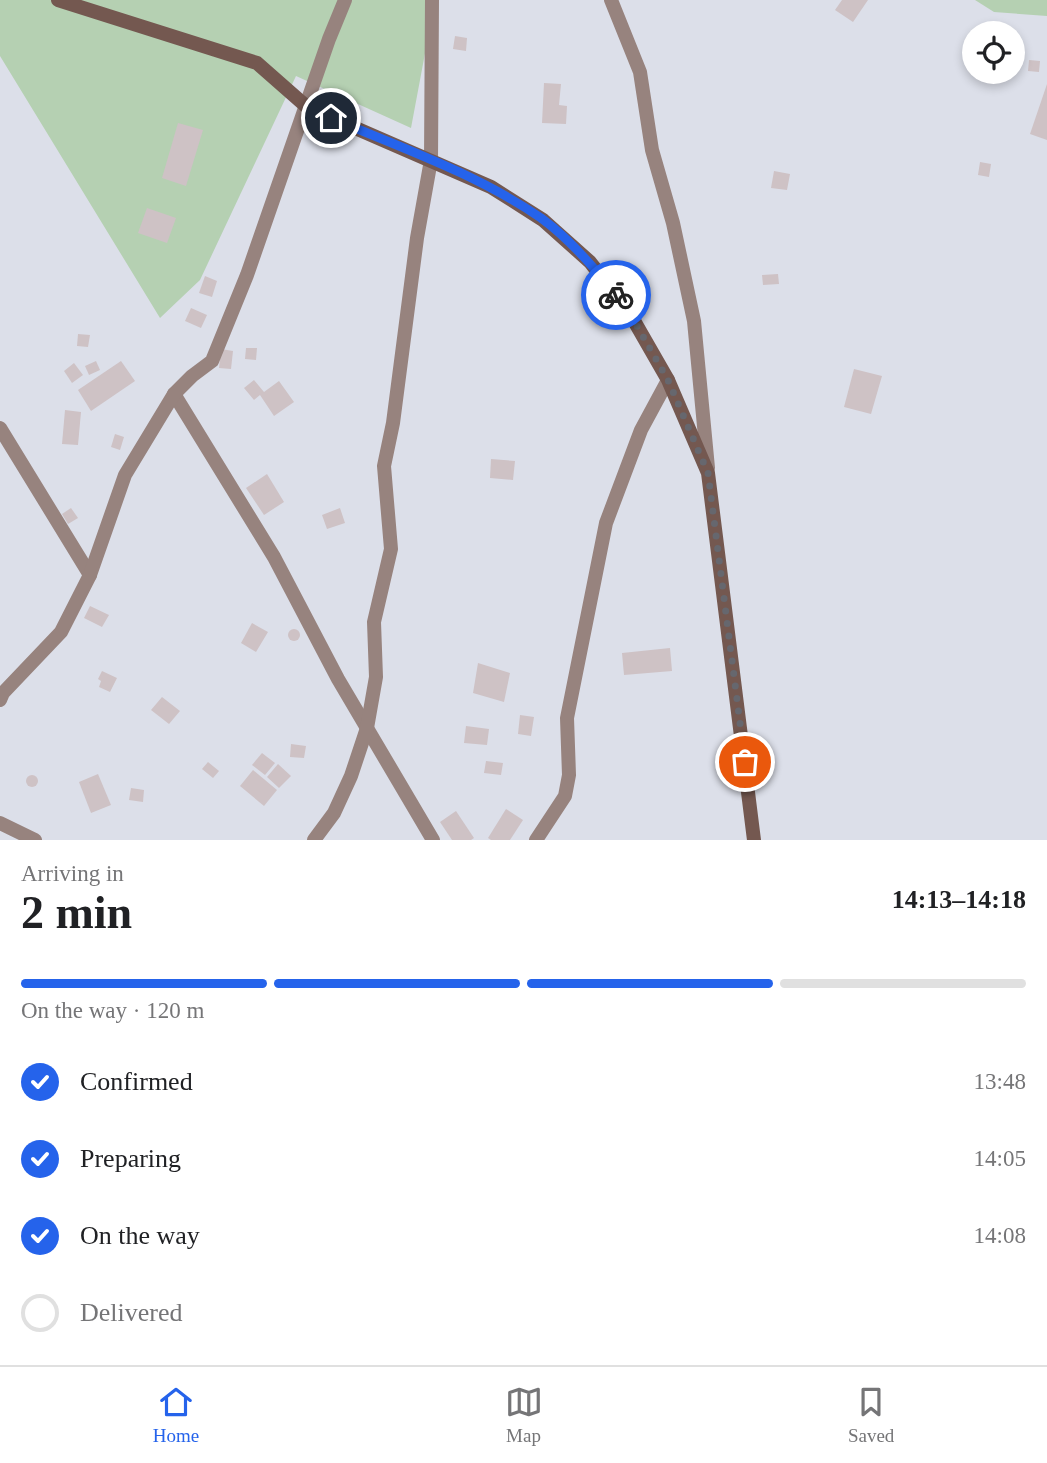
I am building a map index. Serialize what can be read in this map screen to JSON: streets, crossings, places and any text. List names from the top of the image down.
{
  "page": {
    "heading": ["2 min", "Arriving in", "14:13–14:18"],
    "bar": "On the way · 120 m",
    "list": [
      ["Confirmed", "13:48"],
      ["Preparing", "14:05"],
      ["On the way", "14:08"],
      "Delivered"
    ],
    "tabs": ["Home", "Map", "Saved"]
  }
}
